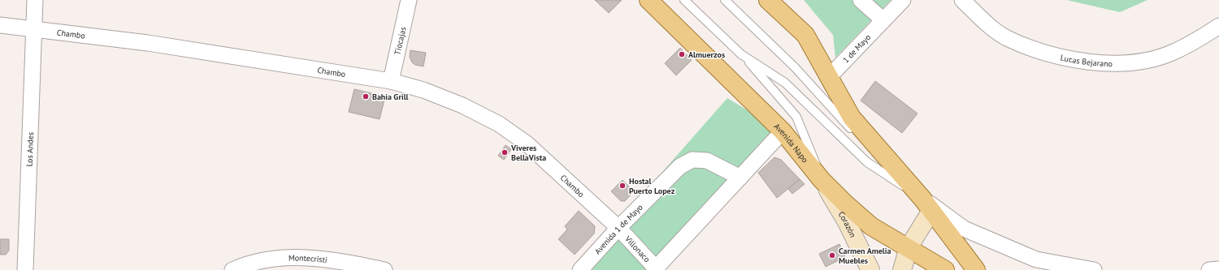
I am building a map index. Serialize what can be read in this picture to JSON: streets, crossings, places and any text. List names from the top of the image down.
{
  "streets": {
    "main road": ["Avenida Napo", "Corazón"],
    "street": [
      "Chambo",
      "Tiocajas",
      "1 de Mayo",
      "Lucas Bejarano",
      "Los Andes",
      "Avenida 1 de Mayo",
      "Villonaco",
      "Montecristi"
    ]
  },
  "crossings": [
    ["Chambo", "Tiocajas"],
    ["Chambo", "Los Andes"],
    ["Chambo", "Avenida 1 de Mayo"],
    ["Chambo", "Villonaco"],
    ["Avenida Napo", "Corazón"],
    ["Avenida 1 de Mayo", "Villonaco"]
  ],
  "places": [
    "Almuerzos",
    "Bahia Grill",
    "Viveres BellaVista",
    "Hostal Puerto Lopez",
    "Carmen Amelia Muebles"
  ]
}
